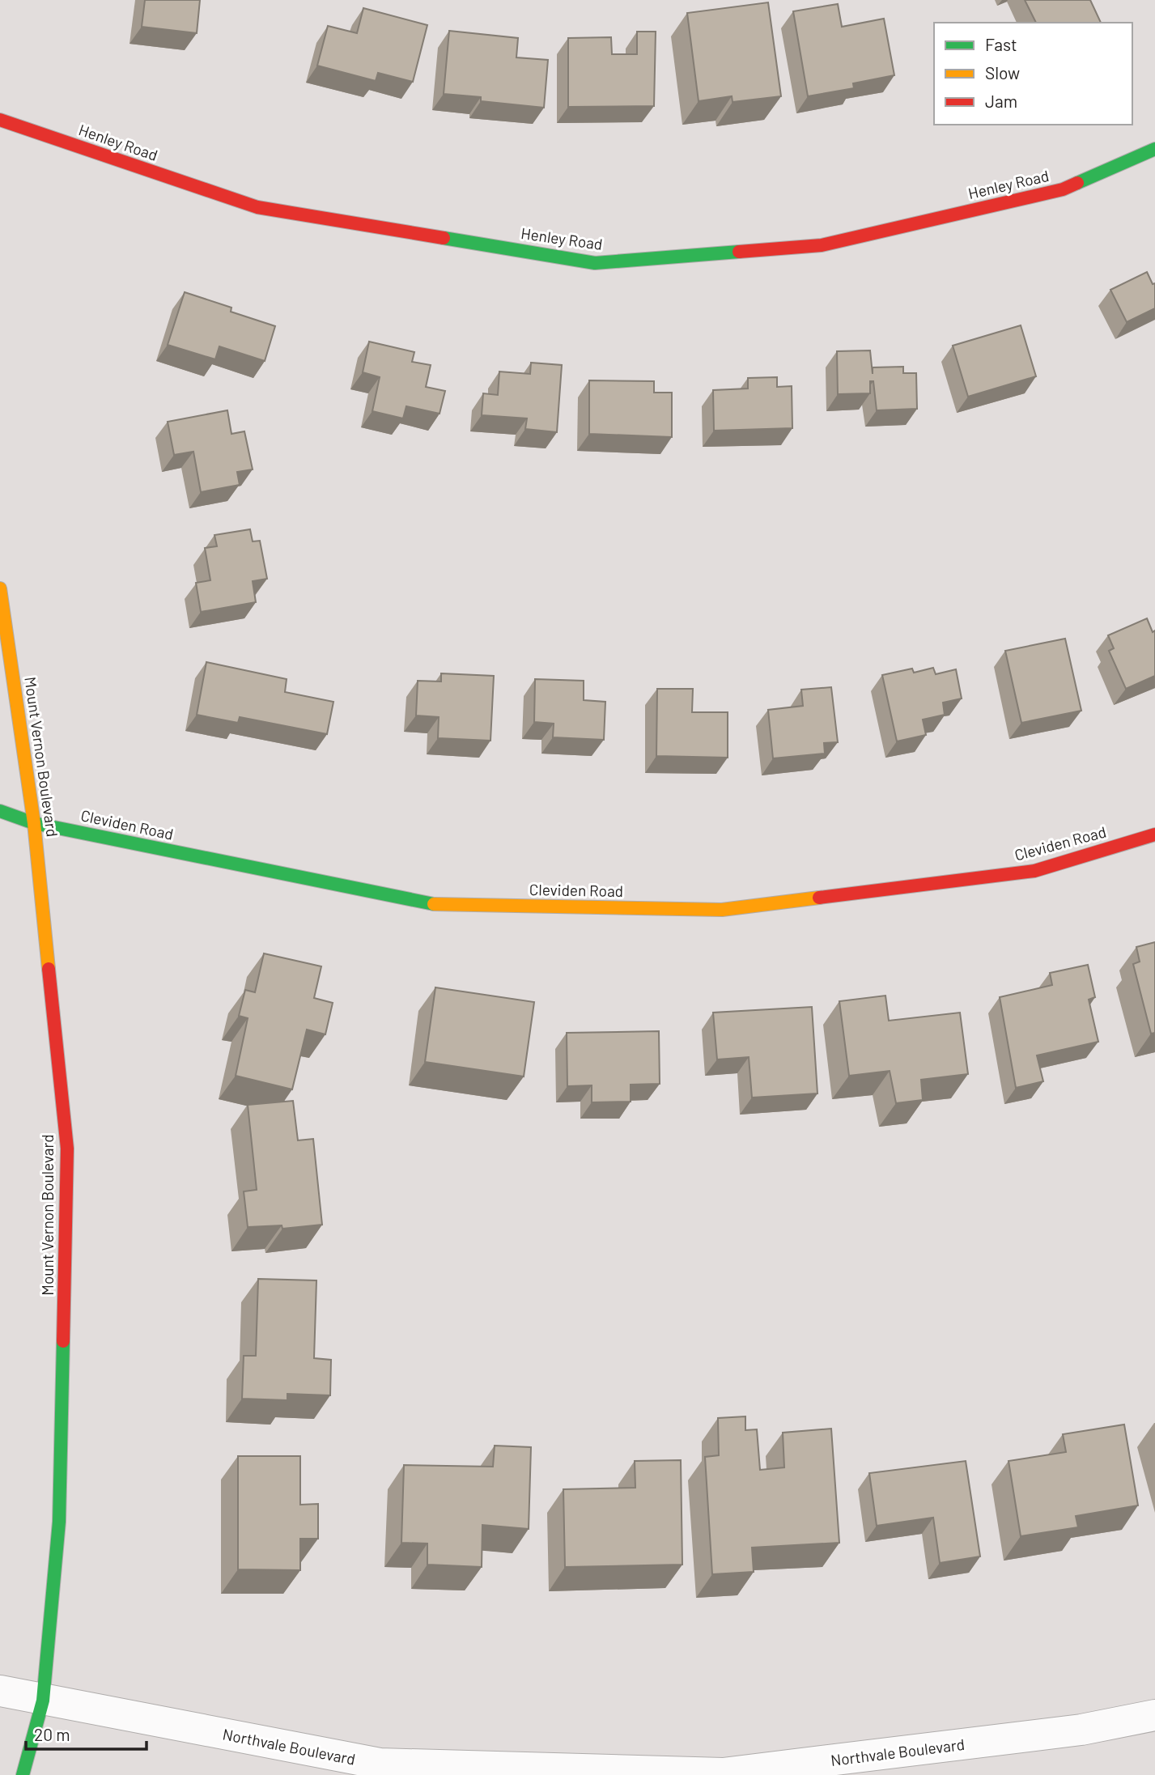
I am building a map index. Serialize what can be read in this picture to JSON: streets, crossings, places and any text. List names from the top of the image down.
{
  "streets": {
    "street": [
      "Henley Road",
      "Mount Vernon Boulevard",
      "Cleviden Road",
      "Northvale Boulevard"
    ]
  },
  "crossings": [
    ["Mount Vernon Boulevard", "Cleviden Road"],
    ["Mount Vernon Boulevard", "Northvale Boulevard"]
  ],
  "legend": ["Fast", "Slow", "Jam"],
  "scale_bar": "20 m"
}
